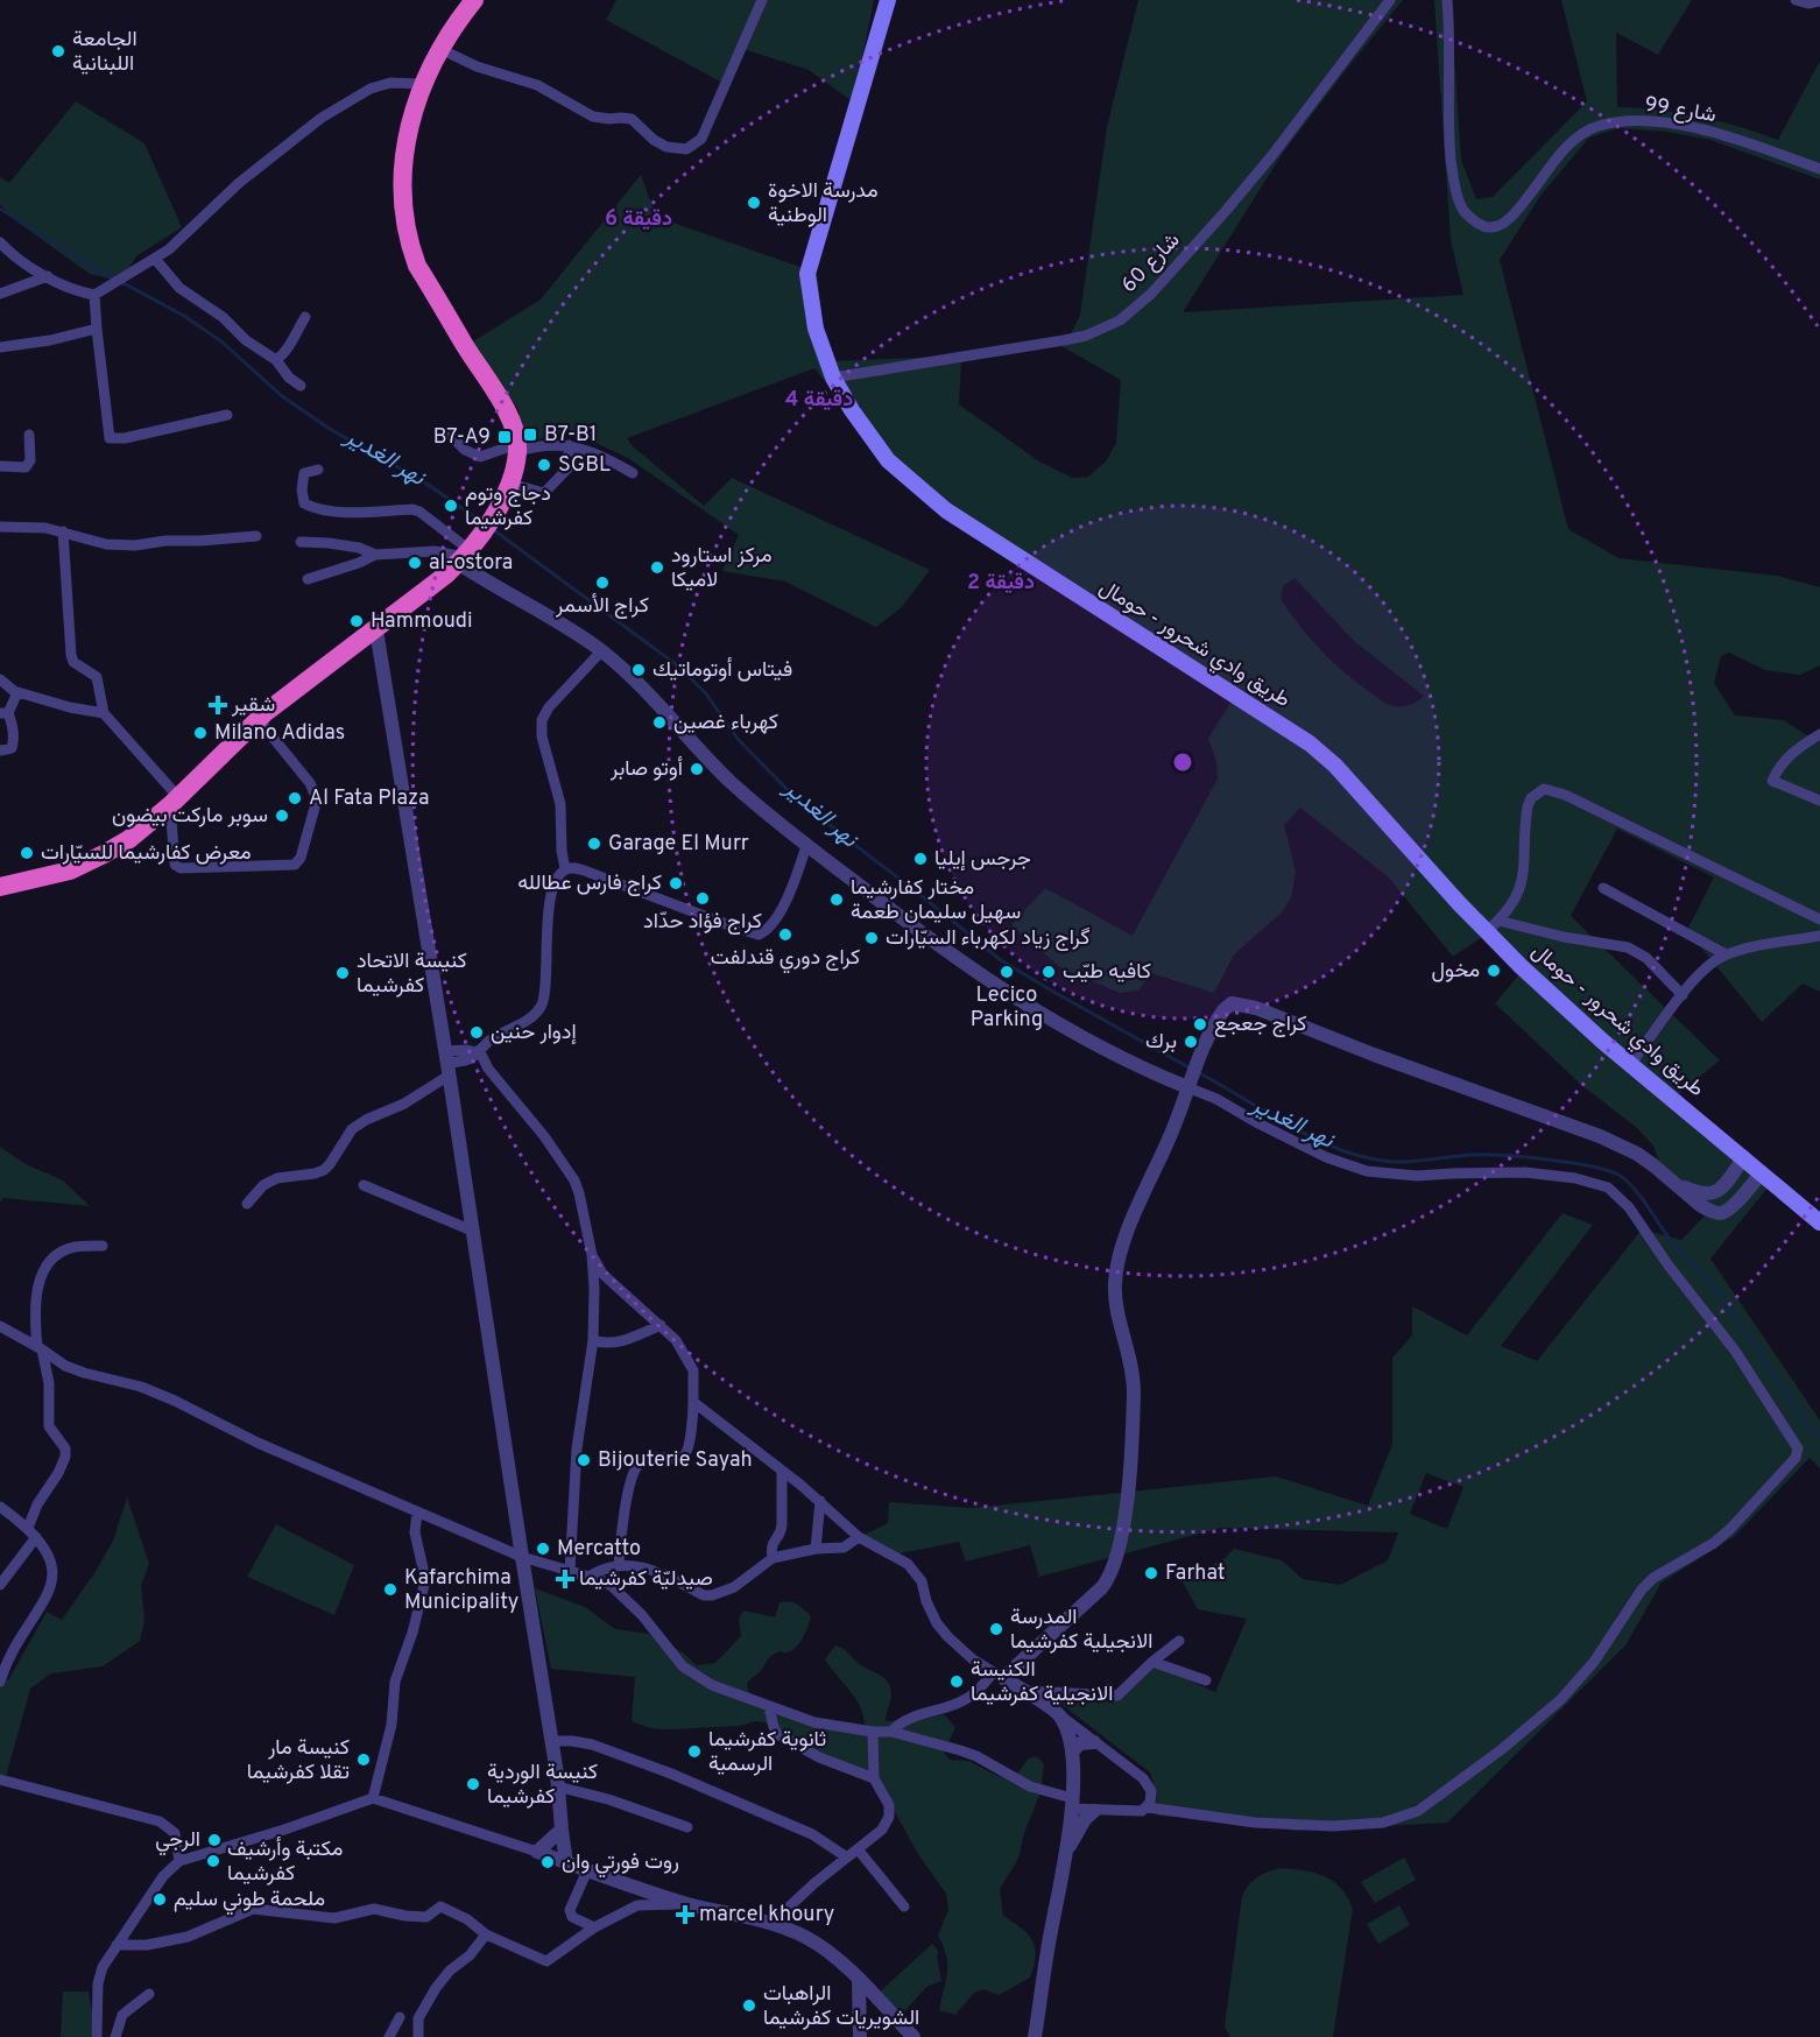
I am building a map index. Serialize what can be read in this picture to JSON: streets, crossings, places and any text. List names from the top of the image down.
{
  "streets": {
    "main road": ["طريق وادي شحرور - حومال"],
    "street": ["شارع 99", "شارع 60"]
  },
  "crossings": [
    ["شارع 60", "طريق وادي شحرور - حومال"]
  ],
  "water": ["نهر الغدير"],
  "places": {
    "other": [
      "الجامعة اللبنانية",
      "مدرسة الاخوة الوطنية",
      "SGBL",
      "دجاج وتوم كفرشيما",
      "al-ostora",
      "مركز استارود لاميكا",
      "كراج الأسمر",
      "Hammoudi",
      "فيتاس أوتوماتيك",
      "كهرباء غصين",
      "Milano Adidas",
      "أوتو صابر",
      "Al Fata Plaza",
      "سوبر ماركت بيضون",
      "Garage El Murr",
      "معرض كفارشيما للسيّارات",
      "جرجس إيليا",
      "كراج فارس عطالله",
      "كراج فؤاد حدّاد",
      "مختار كفارشيما سهيل سليمان طعمة",
      "كراج دوري قندلفت",
      "گراج زياد لكهرباء السيّارات",
      "مخول",
      "Lecico Parking",
      "كافيه طيّب",
      "كنيسة الاتحاد كفرشيما",
      "كراج جعجع",
      "إدوار حنين",
      "برك",
      "Bijouterie Sayah",
      "Mercatto",
      "Farhat",
      "Kafarchima Municipality",
      "المدرسة الانجيلية كفرشيما",
      "الكنيسة الانجيلية كفرشيما",
      "ثانوية كفرشيما الرسمية",
      "كنيسة مار تقلا كفرشيما",
      "كنيسة الوردية كفرشيما",
      "الرجي",
      "مكتبة وأرشيف كفرشيما",
      "روت فورتي وان",
      "ملحمة طوني سليم",
      "الراهبات الشويريات كفرشيما"
    ],
    "transit": ["B7-B1", "B7-A9"],
    "health": ["شقير", "صيدليّة كفرشيما", "marcel khoury"]
  },
  "rings": ["6 دقيقة", "4 دقيقة", "2 دقيقة"]
}
